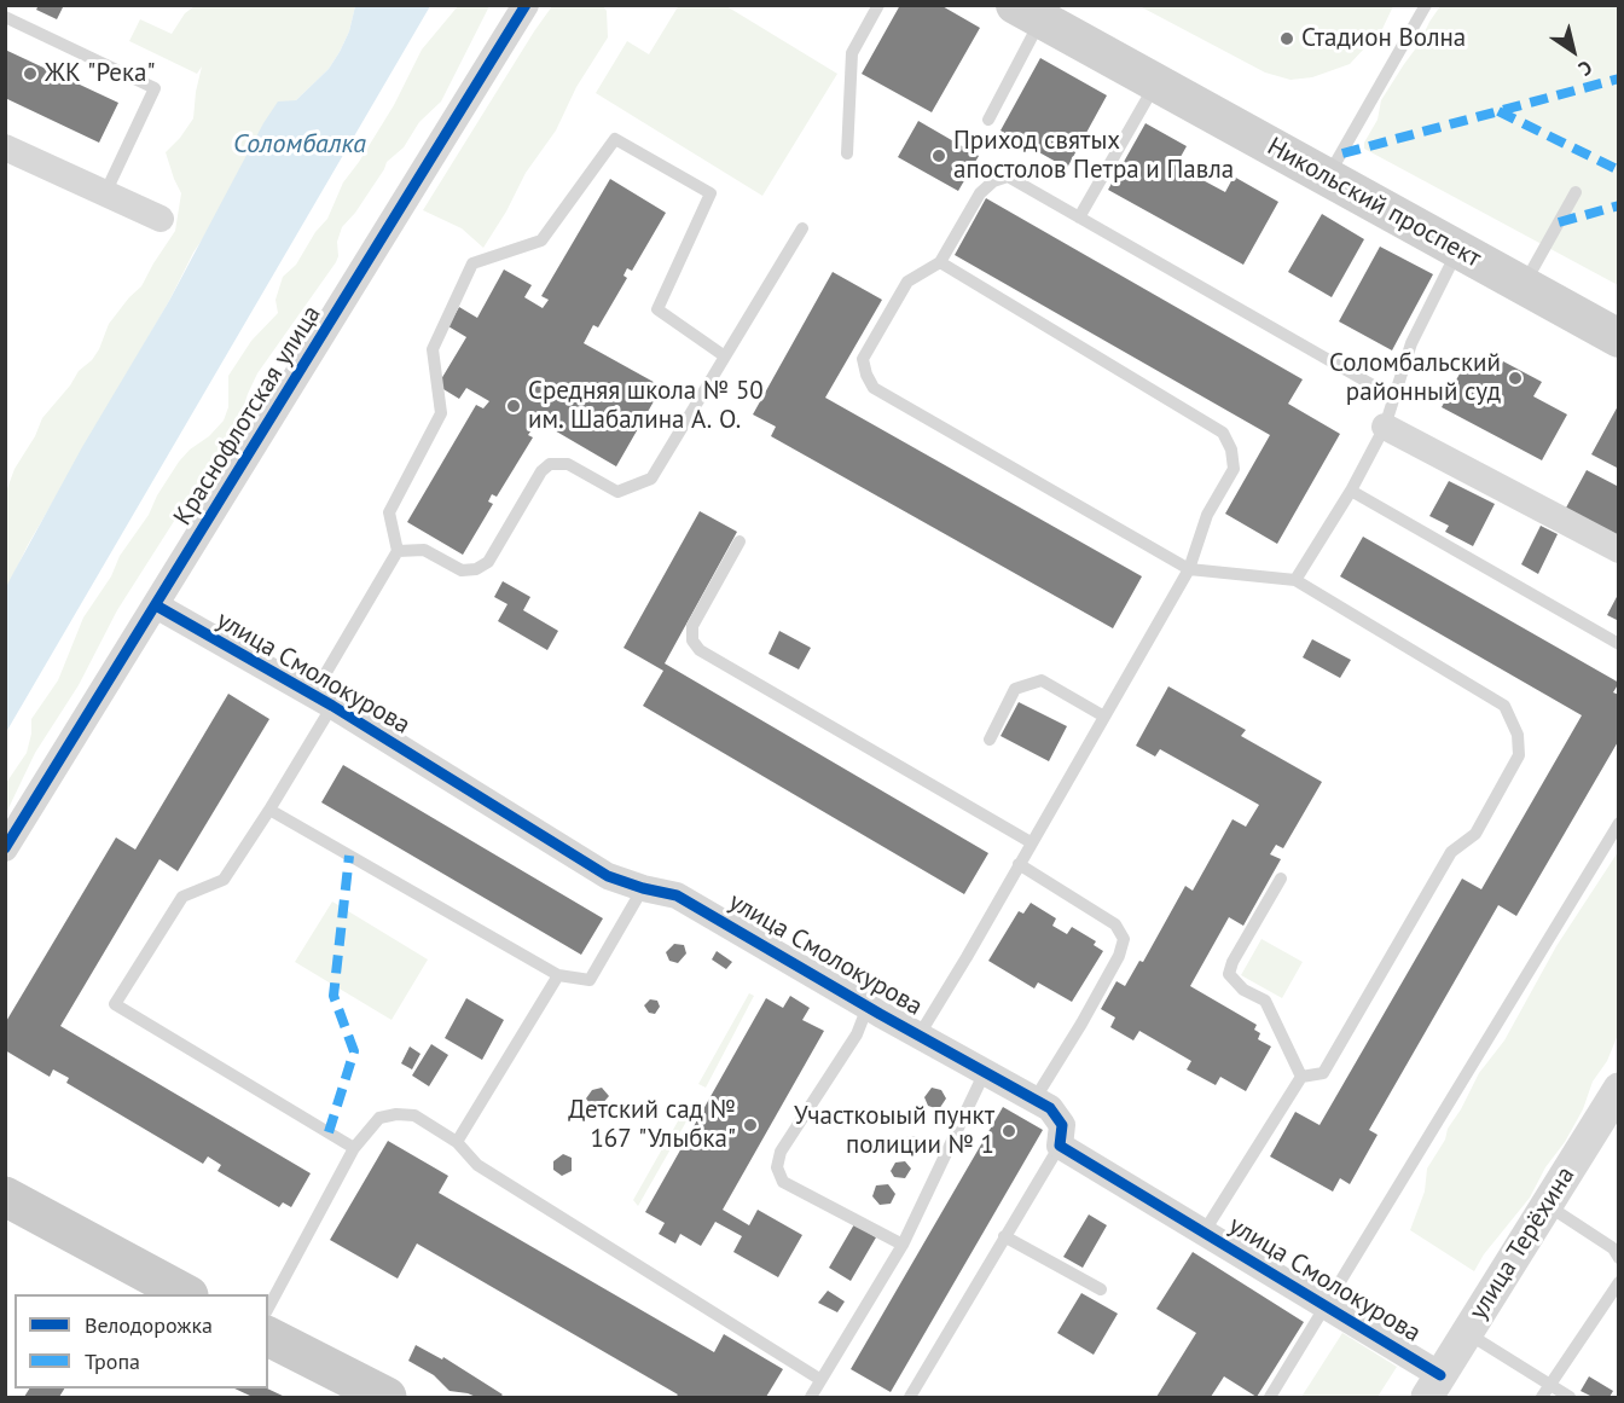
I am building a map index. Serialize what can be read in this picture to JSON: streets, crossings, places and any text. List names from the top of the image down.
{
  "streets": {
    "main road": ["Никольский проспект"],
    "street": ["Краснофлотская улица", "улица Смолокурова", "улица Терёхина"]
  },
  "crossings": [
    ["Краснофлотская улица", "улица Смолокурова"],
    ["улица Смолокурова", "улица Терёхина"]
  ],
  "water": ["Соломбалка"],
  "places": [
    "Стадион Волна",
    "ЖК \"Река\"",
    "Приход святых апостолов Петра и Павла",
    "Соломбальский районный суд",
    "Средняя школа № 50 им. Шабалина А. О.",
    "Детский сад № 167 \"Улыбка\"",
    "Участкоыый пункт полиции № 1"
  ],
  "legend": ["Велодорожка", "Тропа"],
  "north": "bottom right"
}
